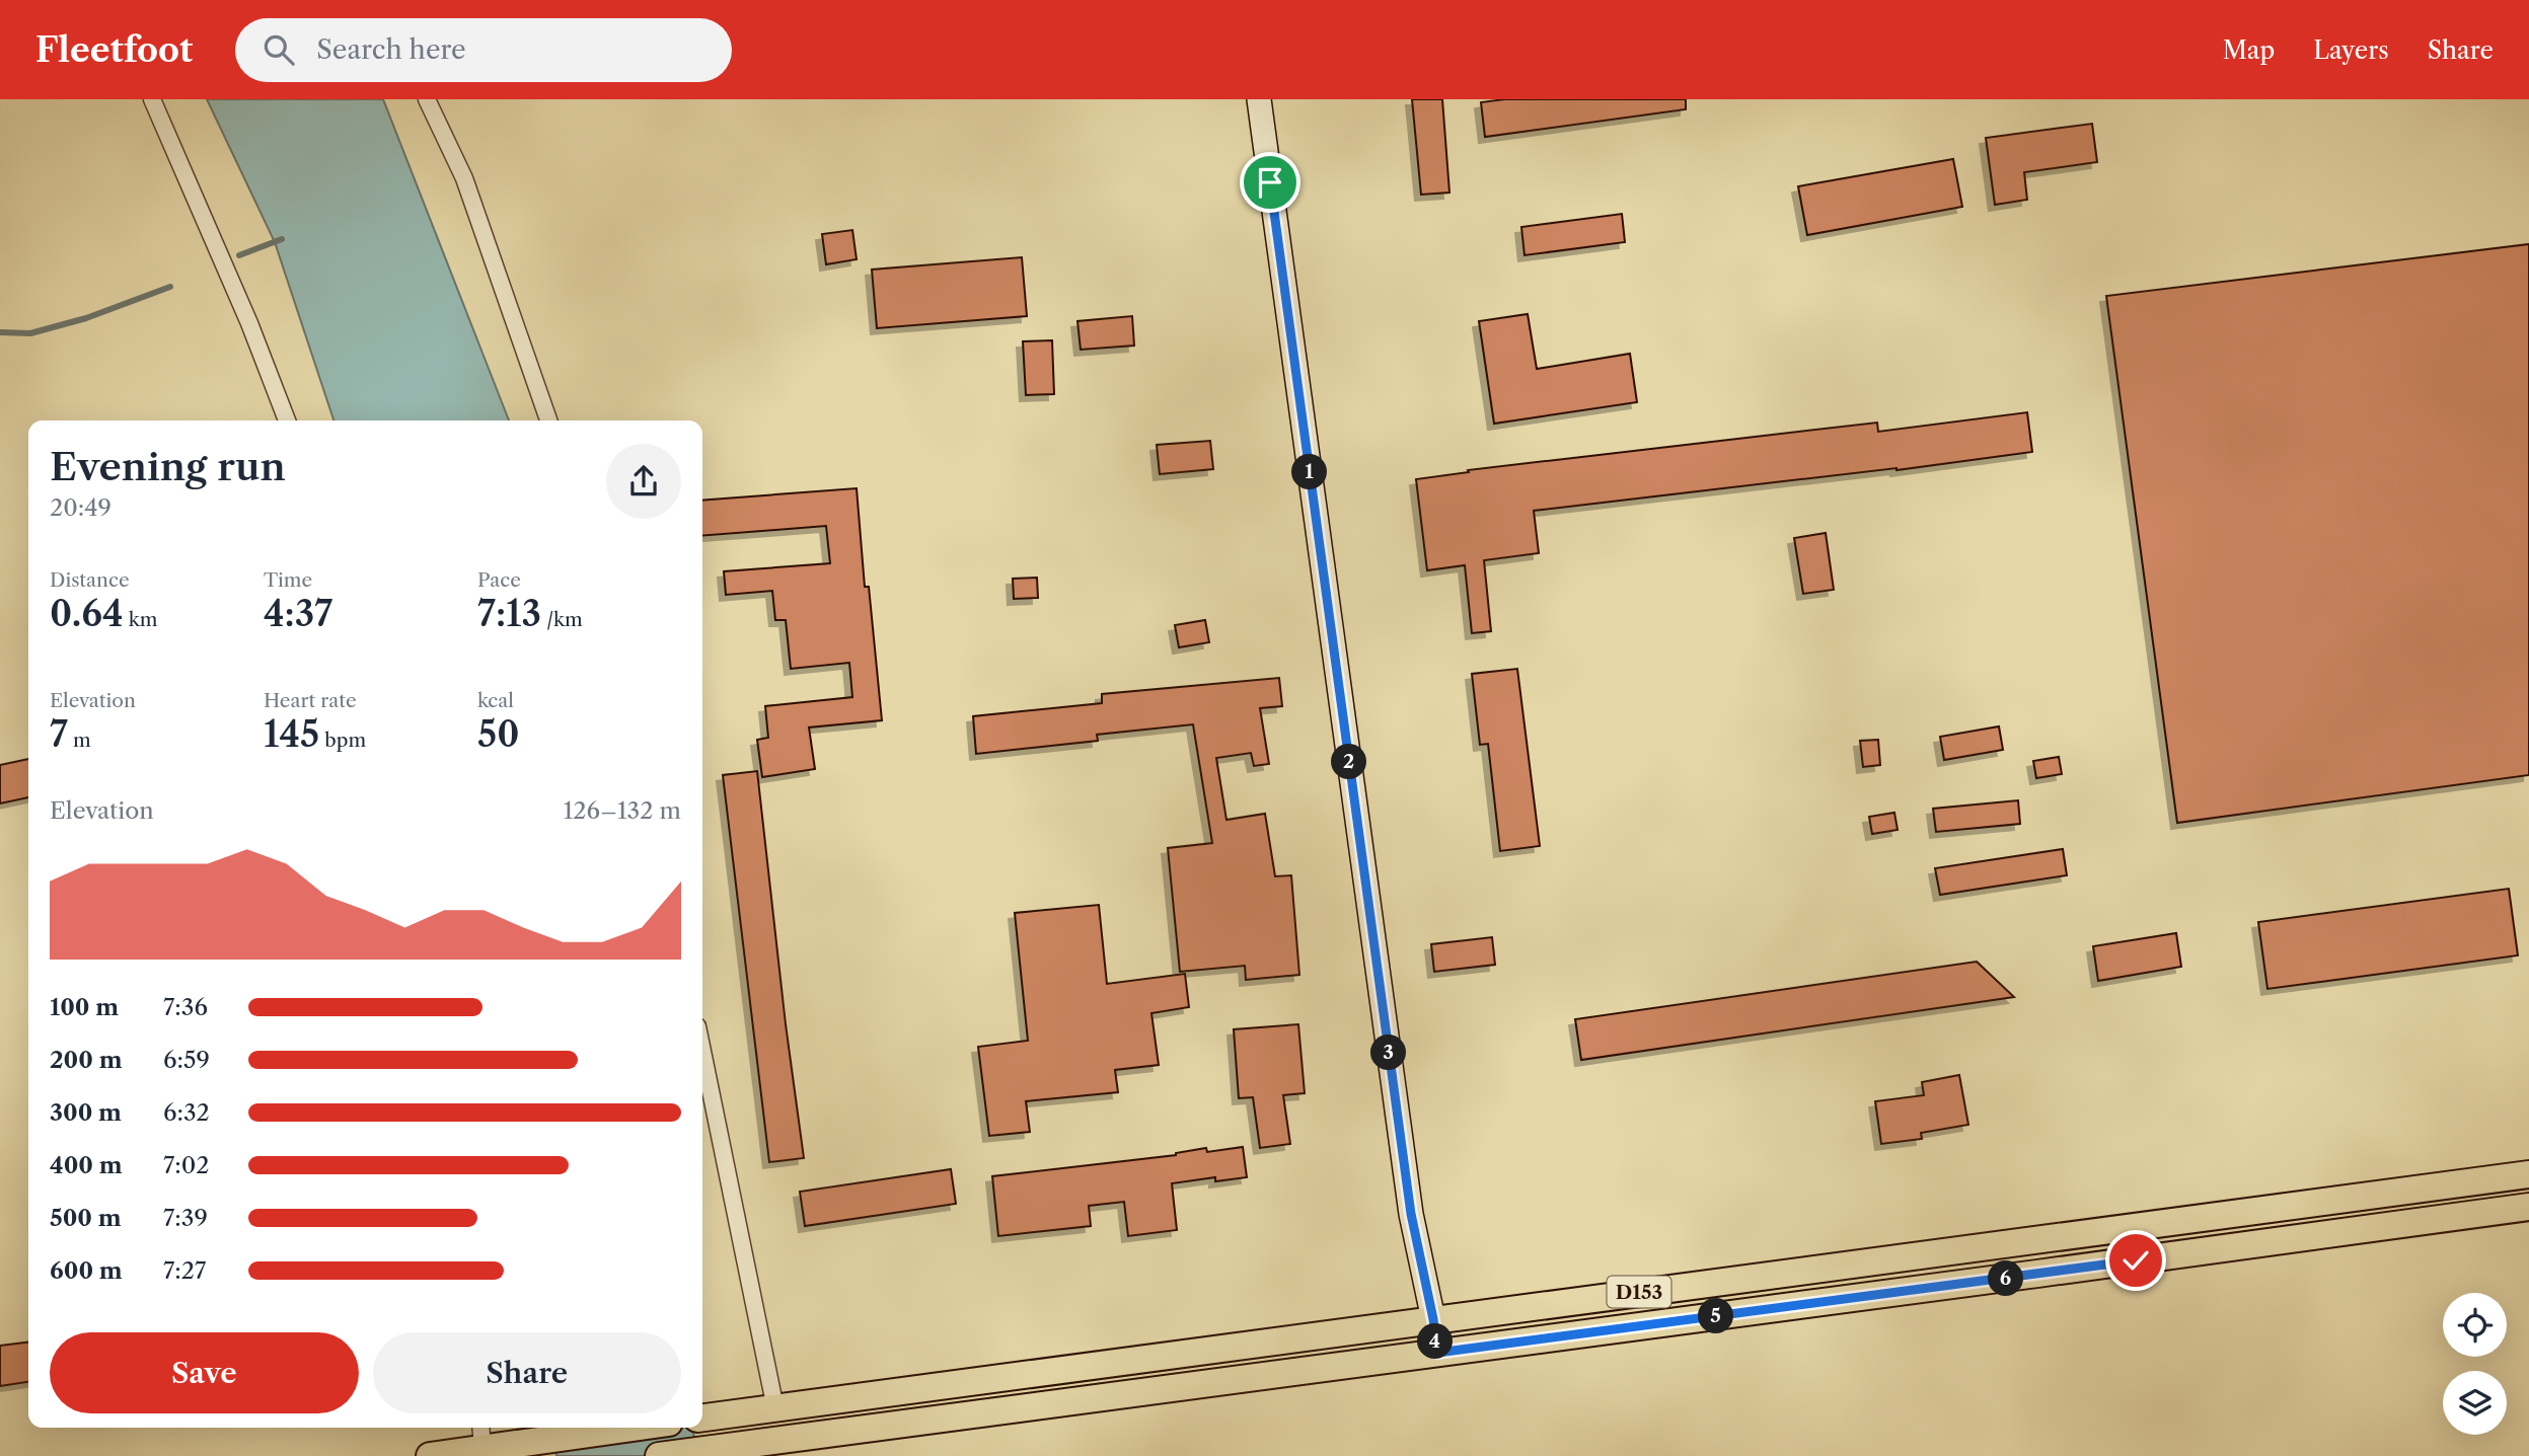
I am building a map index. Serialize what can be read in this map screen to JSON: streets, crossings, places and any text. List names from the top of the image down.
{
  "streets": {
    "main road": ["D153"]
  },
  "page": {
    "header": "Fleetfoot",
    "search": "Search here",
    "nav": ["Map", "Layers", "Share"],
    "heading": ["Evening run", "20:49"],
    "pins": [
      "1",
      "2",
      "3",
      "6",
      "5",
      "4"
    ],
    "stats": [
      ["Distance", "0.64 km"],
      ["Time", "4:37"],
      ["Pace", "7:13 /km"],
      ["Elevation", "7 m"],
      ["Heart rate", "145 bpm"],
      ["kcal", "50"]
    ],
    "chart": ["Elevation", "126–132 m"],
    "list": [
      {
        "name": "100 m",
        "note": "7:36"
      },
      {
        "name": "200 m",
        "note": "6:59"
      },
      {
        "name": "300 m",
        "note": "6:32"
      },
      {
        "name": "400 m",
        "note": "7:02"
      },
      {
        "name": "500 m",
        "note": "7:39"
      },
      {
        "name": "600 m",
        "note": "7:27"
      }
    ],
    "buttons": ["Save", "Share"]
  }
}
